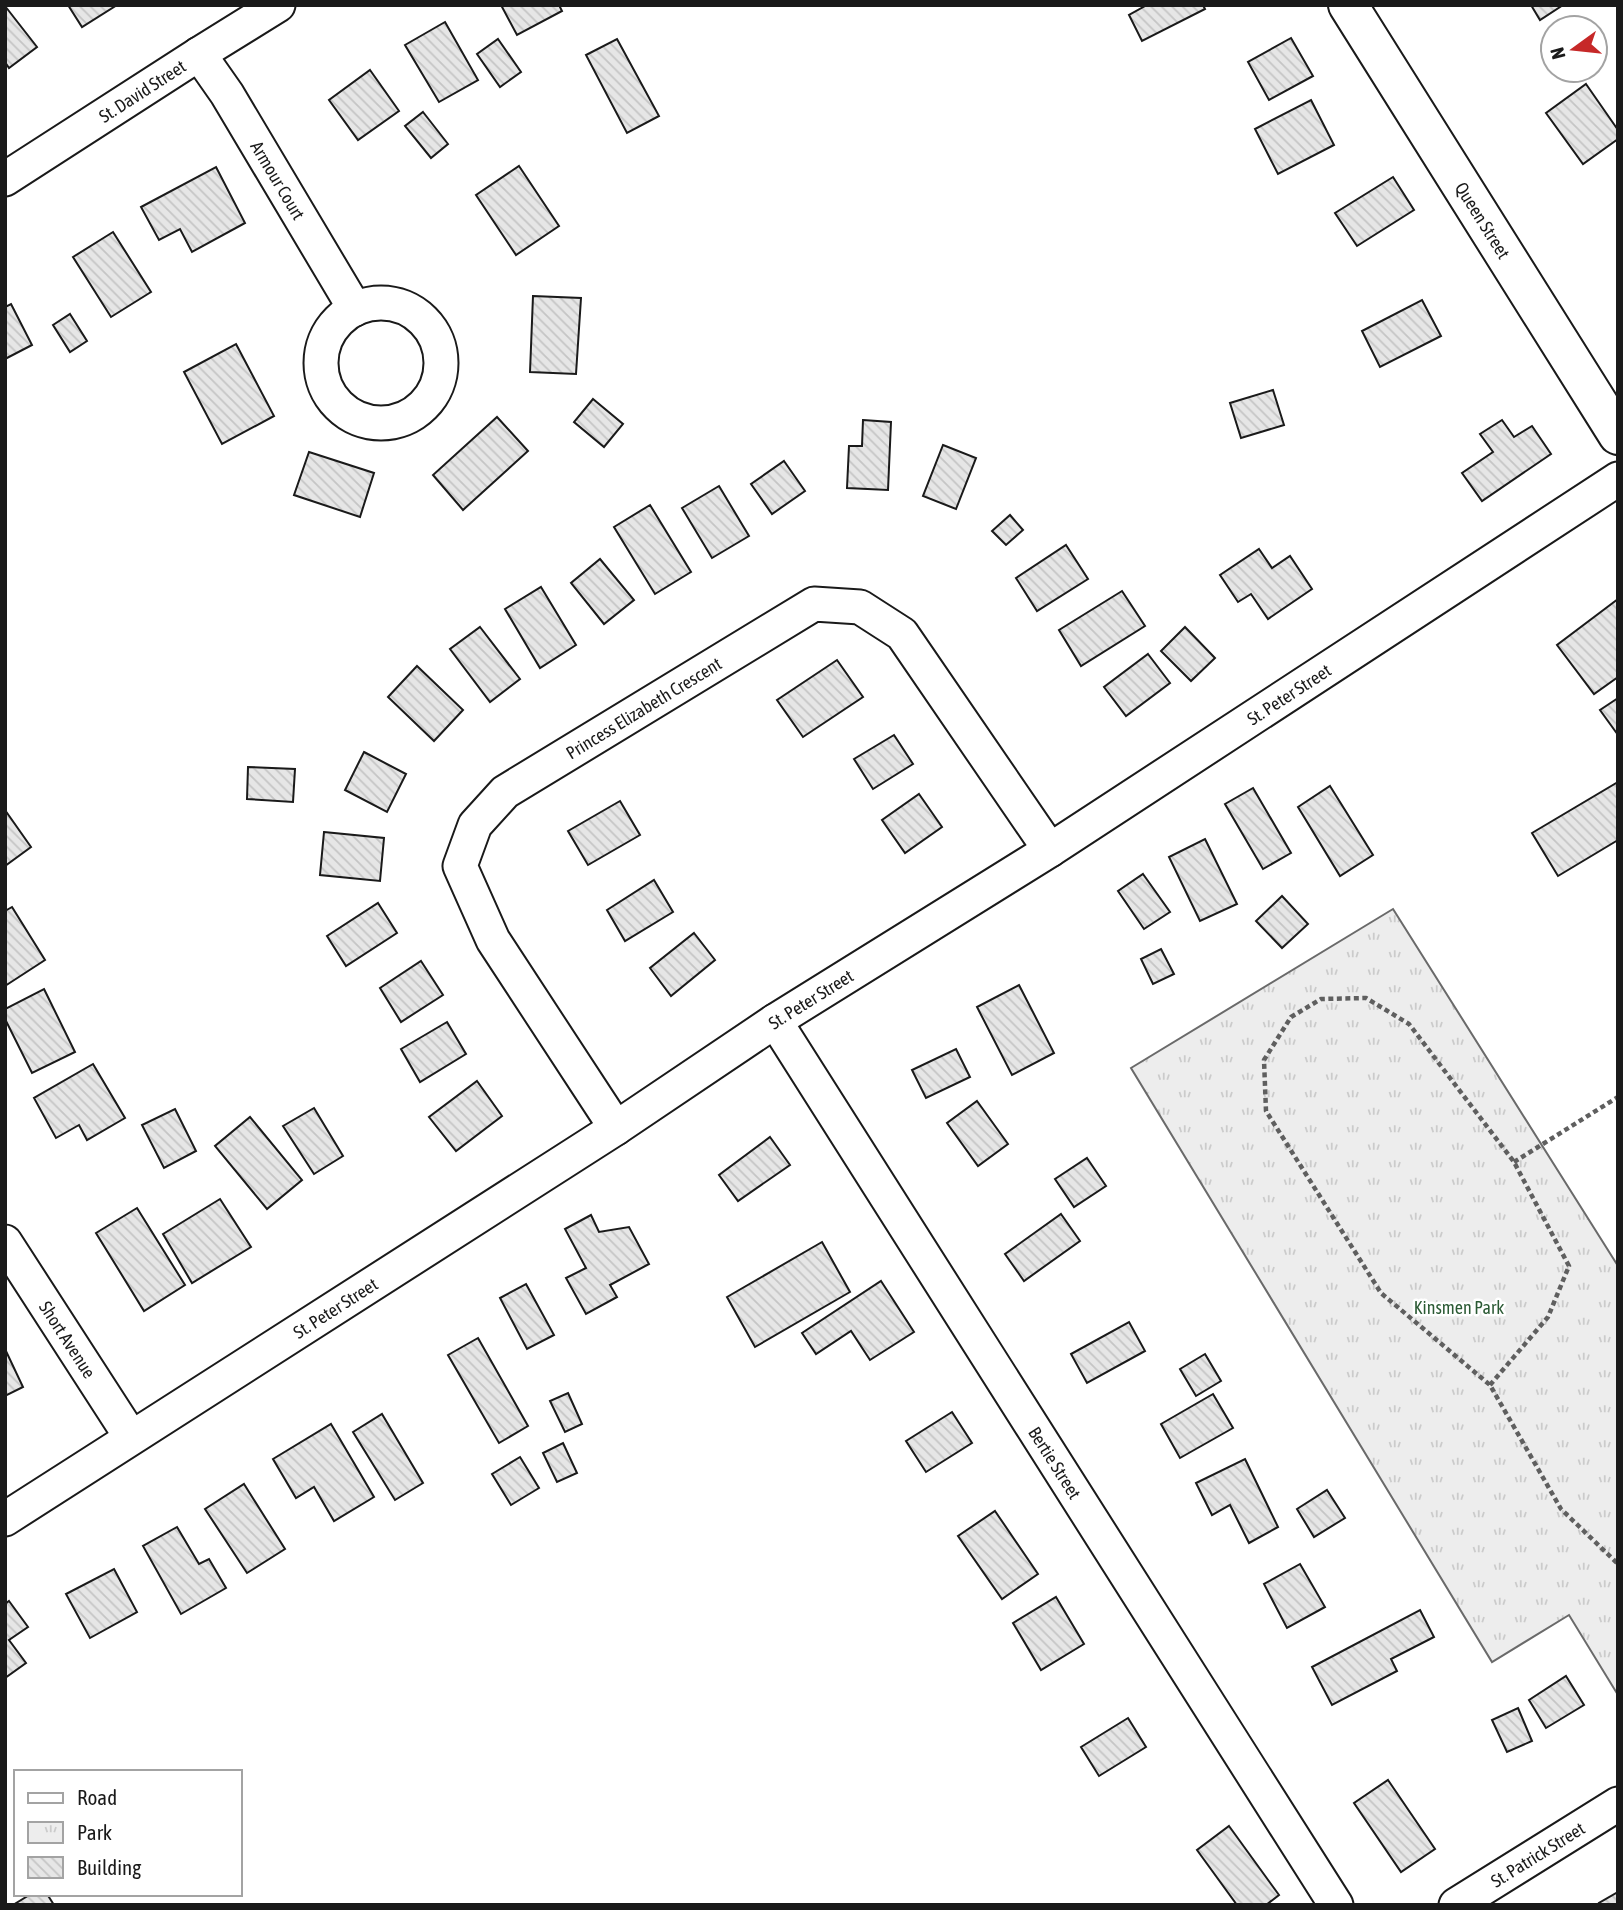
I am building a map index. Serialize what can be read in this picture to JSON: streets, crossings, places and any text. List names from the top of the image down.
{
  "streets": {
    "main road": ["Queen Street"],
    "street": [
      "St. David Street",
      "Armour Court",
      "St. Peter Street",
      "Princess Elizabeth Crescent",
      "Short Avenue",
      "Bertie Street",
      "St. Patrick Street"
    ]
  },
  "crossings": [
    ["St. David Street", "Armour Court"],
    ["St. Peter Street", "Princess Elizabeth Crescent"],
    ["St. Peter Street", "Short Avenue"],
    ["St. Peter Street", "Bertie Street"]
  ],
  "parks": ["Kinsmen Park"],
  "legend": ["Road", "Park", "Building"],
  "north": "left"
}
